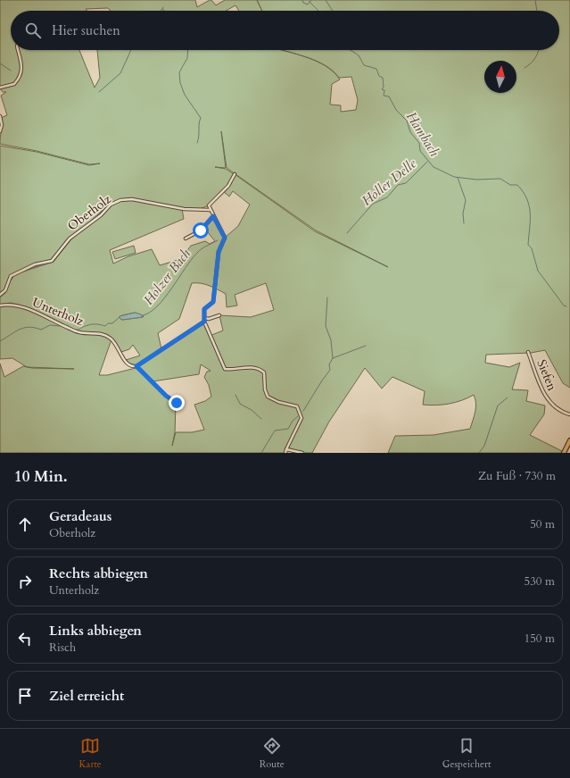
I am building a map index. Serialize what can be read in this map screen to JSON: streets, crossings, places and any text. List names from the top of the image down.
{
  "streets": {
    "street": ["Oberholz", "Unterholz", "Siefen"]
  },
  "water": ["Hambach", "Holler Delle", "Holzer Bach"],
  "north": "top",
  "page": {
    "search": "Hier suchen",
    "heading": ["10 Min.", "Zu Fuß · 730 m"],
    "list": [
      ["Geradeaus", "Oberholz", "50 m"],
      ["Rechts abbiegen", "Unterholz", "530 m"],
      ["Links abbiegen", "Risch", "150 m"],
      "Ziel erreicht"
    ],
    "nav": ["Karte", "Route", "Gespeichert"]
  }
}
